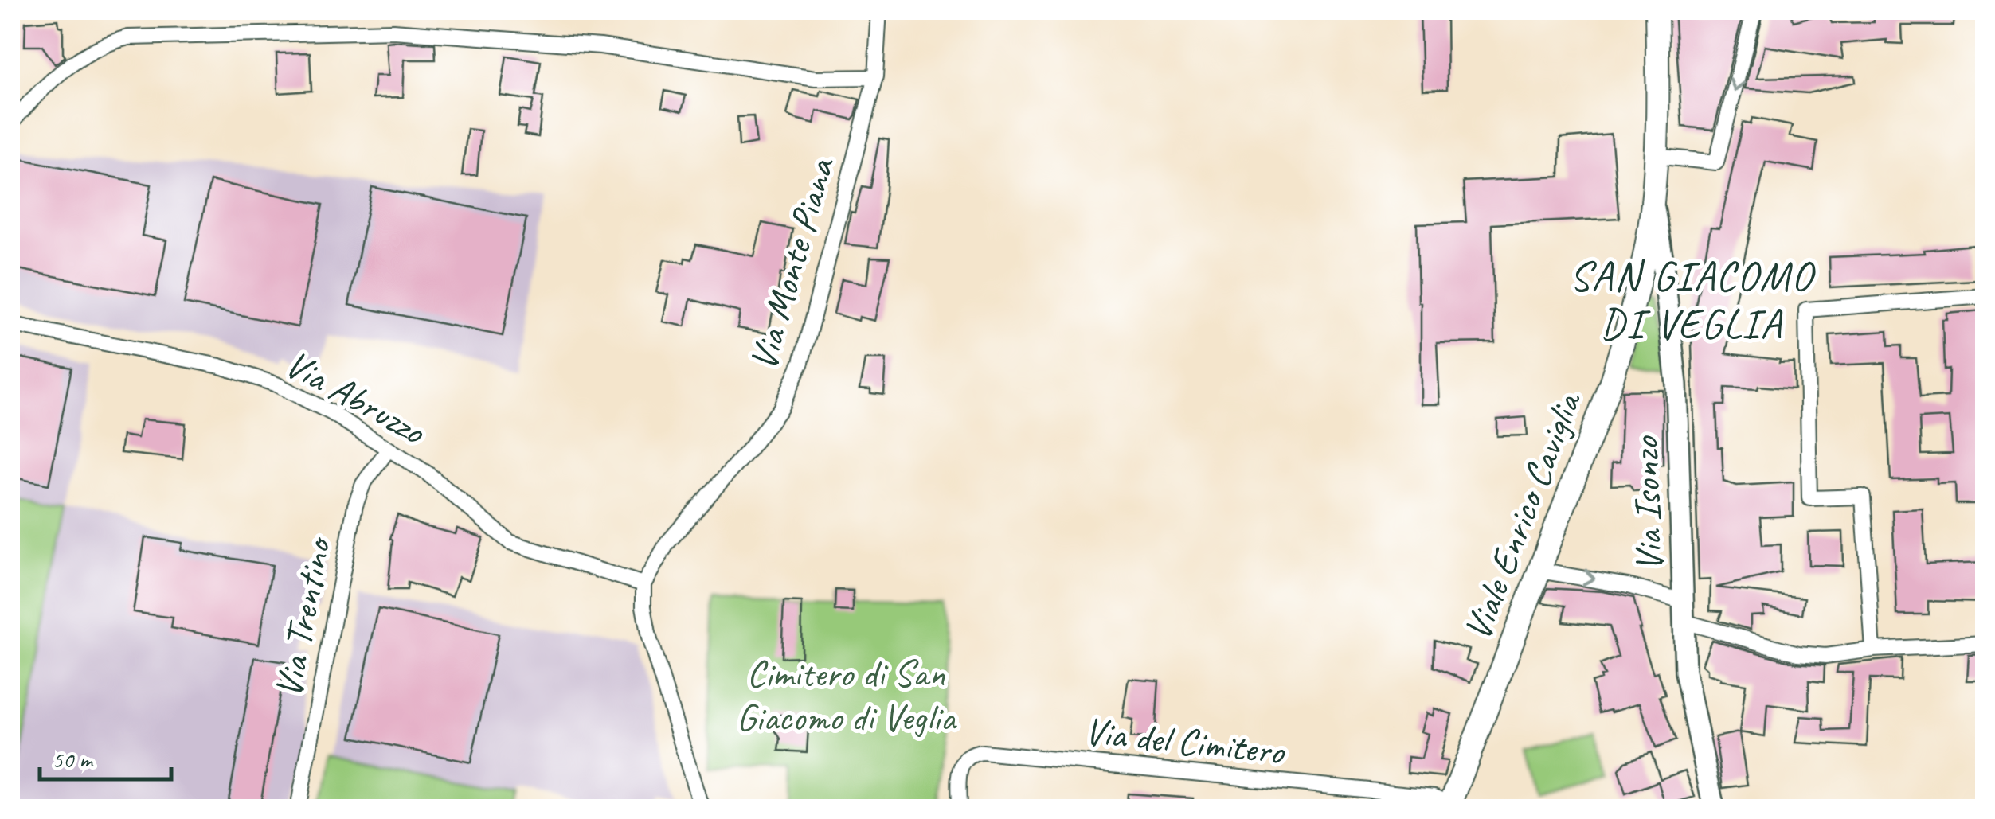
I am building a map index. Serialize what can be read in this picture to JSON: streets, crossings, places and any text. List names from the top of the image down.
{
  "streets": {
    "main road": ["Via Isonzo", "Viale Enrico Caviglia"],
    "street": [
      "Via Monte Piana",
      "Via Abruzzo",
      "Via Trentino",
      "Via del Cimitero"
    ]
  },
  "crossings": [
    ["Via Monte Piana", "Via Abruzzo"],
    ["Via Abruzzo", "Via Trentino"],
    ["Via Isonzo", "Viale Enrico Caviglia"],
    ["Viale Enrico Caviglia", "Via del Cimitero"]
  ],
  "districts": ["SAN GIACOMO DI VEGLIA"],
  "parks": ["Cimitero di San Giacomo di Veglia"],
  "scale_bar": "50 m"
}
